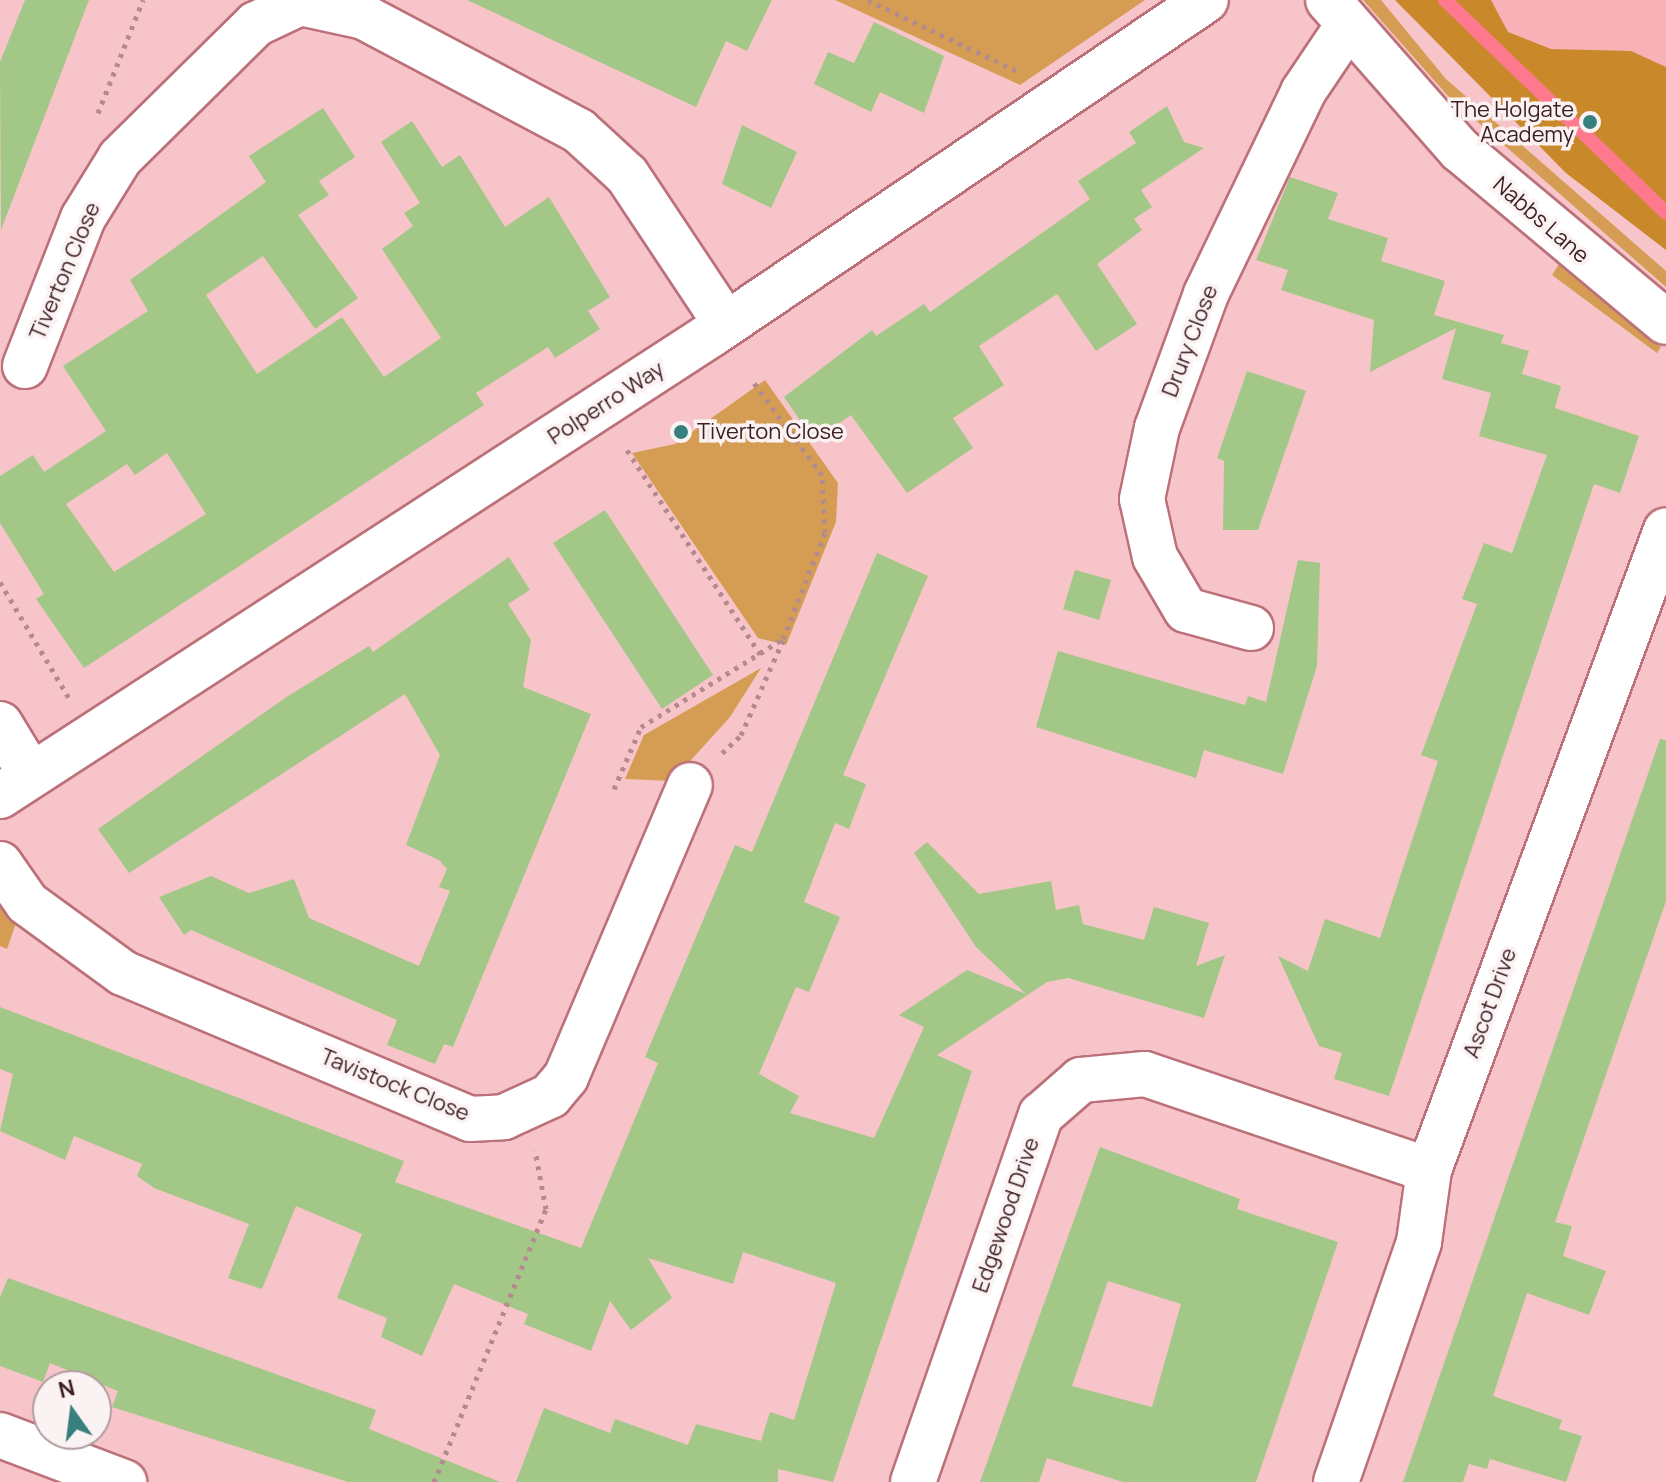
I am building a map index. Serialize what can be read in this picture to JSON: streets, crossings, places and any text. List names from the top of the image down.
{
  "streets": {
    "street": [
      "Nabbs Lane",
      "Tiverton Close",
      "Drury Close",
      "Polperro Way",
      "Ascot Drive",
      "Tavistock Close",
      "Edgewood Drive"
    ]
  },
  "crossings": [
    ["Nabbs Lane", "Drury Close"],
    ["Tiverton Close", "Polperro Way"],
    ["Ascot Drive", "Edgewood Drive"]
  ],
  "places": ["The Holgate Academy", "Tiverton Close"],
  "north": "top"
}
